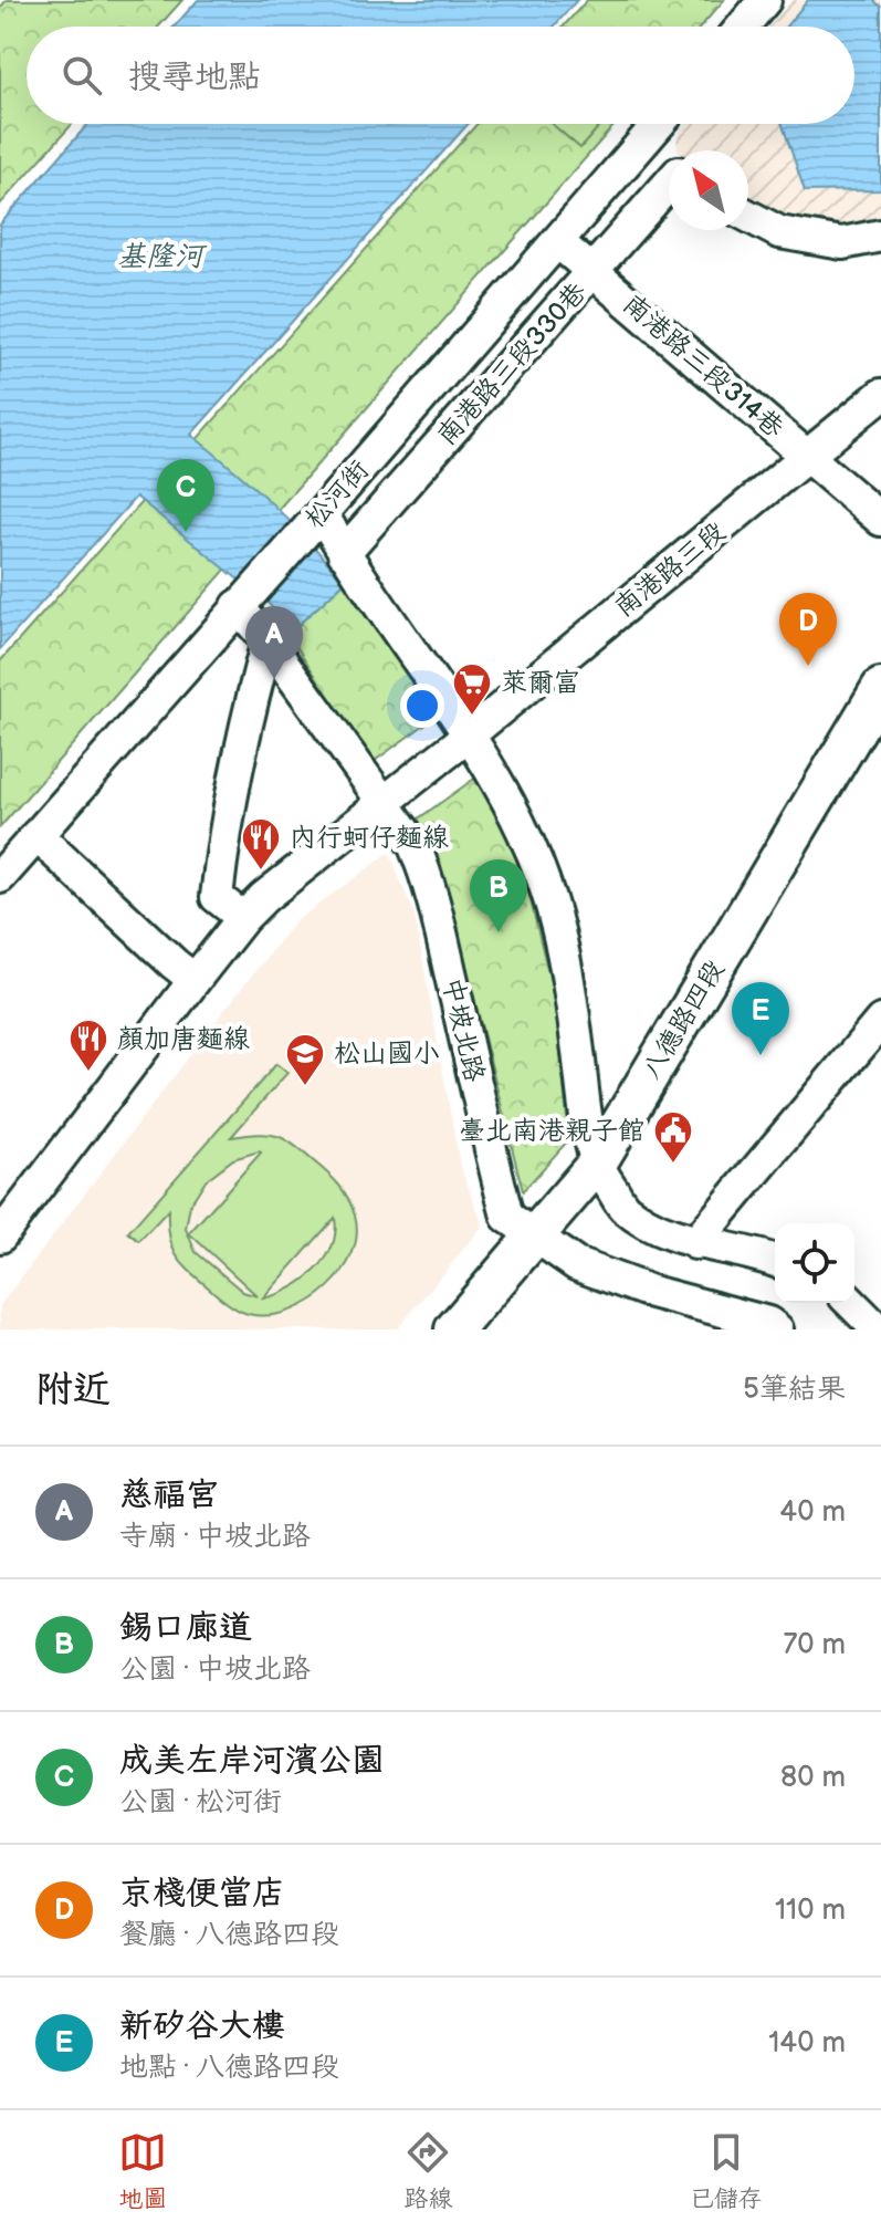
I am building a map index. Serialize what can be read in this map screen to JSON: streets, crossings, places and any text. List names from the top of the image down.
{
  "streets": {
    "main road": ["八德路四段"],
    "street": [
      "南港路三段330巷",
      "南港路三段314巷",
      "松河街",
      "南港路三段",
      "中坡北路"
    ]
  },
  "crossings": [
    ["南港路三段330巷", "南港路三段314巷"],
    ["南港路三段314巷", "松河街"],
    ["南港路三段314巷", "南港路三段"],
    ["松河街", "中坡北路"],
    ["南港路三段", "中坡北路"],
    ["八德路四段", "中坡北路"]
  ],
  "water": ["基隆河"],
  "places": {
    "supermarket": ["萊爾富"],
    "restaurant": ["內行蚵仔麵線", "顏加唐麵線"],
    "school or university": ["松山國小"],
    "public building": ["臺北南港親子館"]
  },
  "north": "top left",
  "page": {
    "search": "搜尋地點",
    "pins": [
      "C",
      "D",
      "A",
      "B",
      "E"
    ],
    "heading": ["附近", "5筆結果"],
    "list": [
      {
        "mark": "A",
        "name": "慈福宮",
        "note": "寺廟 · 中坡北路",
        "value": "40 m"
      },
      {
        "mark": "B",
        "name": "錫口廊道",
        "note": "公園 · 中坡北路",
        "value": "70 m"
      },
      {
        "mark": "C",
        "name": "成美左岸河濱公園",
        "note": "公園 · 松河街",
        "value": "80 m"
      },
      {
        "mark": "D",
        "name": "京棧便當店",
        "note": "餐廳 · 八德路四段",
        "value": "110 m"
      },
      {
        "mark": "E",
        "name": "新矽谷大樓",
        "note": "地點 · 八德路四段",
        "value": "140 m"
      }
    ],
    "nav": ["地圖", "路線", "已儲存"]
  }
}
